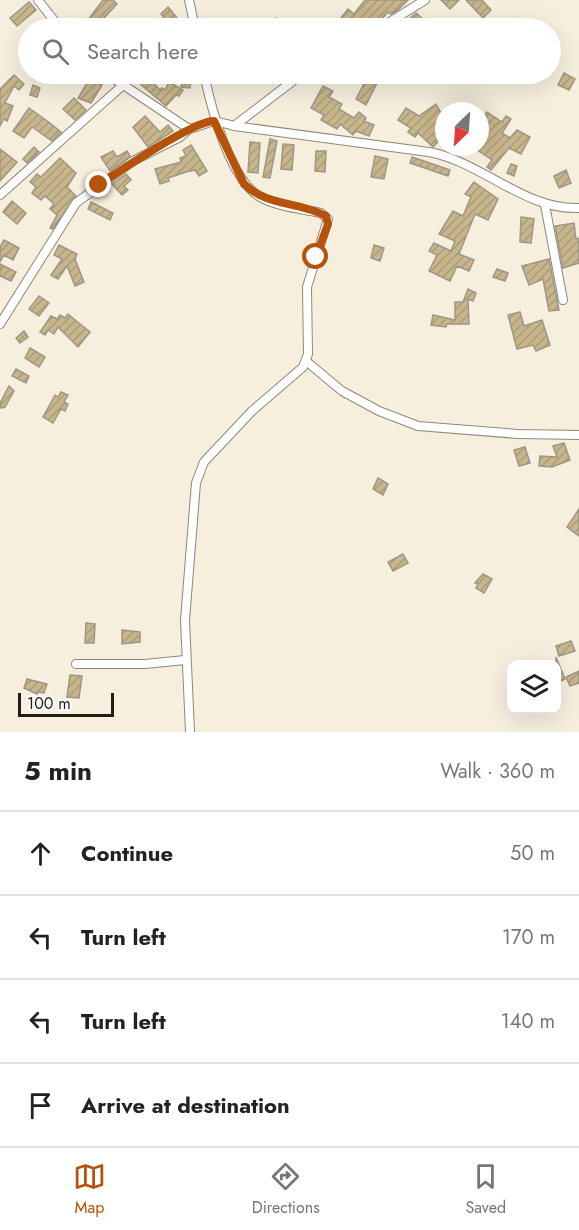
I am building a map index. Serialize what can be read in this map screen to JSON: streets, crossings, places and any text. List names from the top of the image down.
{
  "scale_bar": "100 m",
  "north": "bottom left",
  "page": {
    "search": "Search here",
    "scale": "100 m",
    "heading": ["5 min", "Walk · 360 m"],
    "list": [
      ["Continue", "50 m"],
      ["Turn left", "170 m"],
      ["Turn left", "140 m"],
      "Arrive at destination"
    ],
    "nav": ["Map", "Directions", "Saved"]
  }
}
